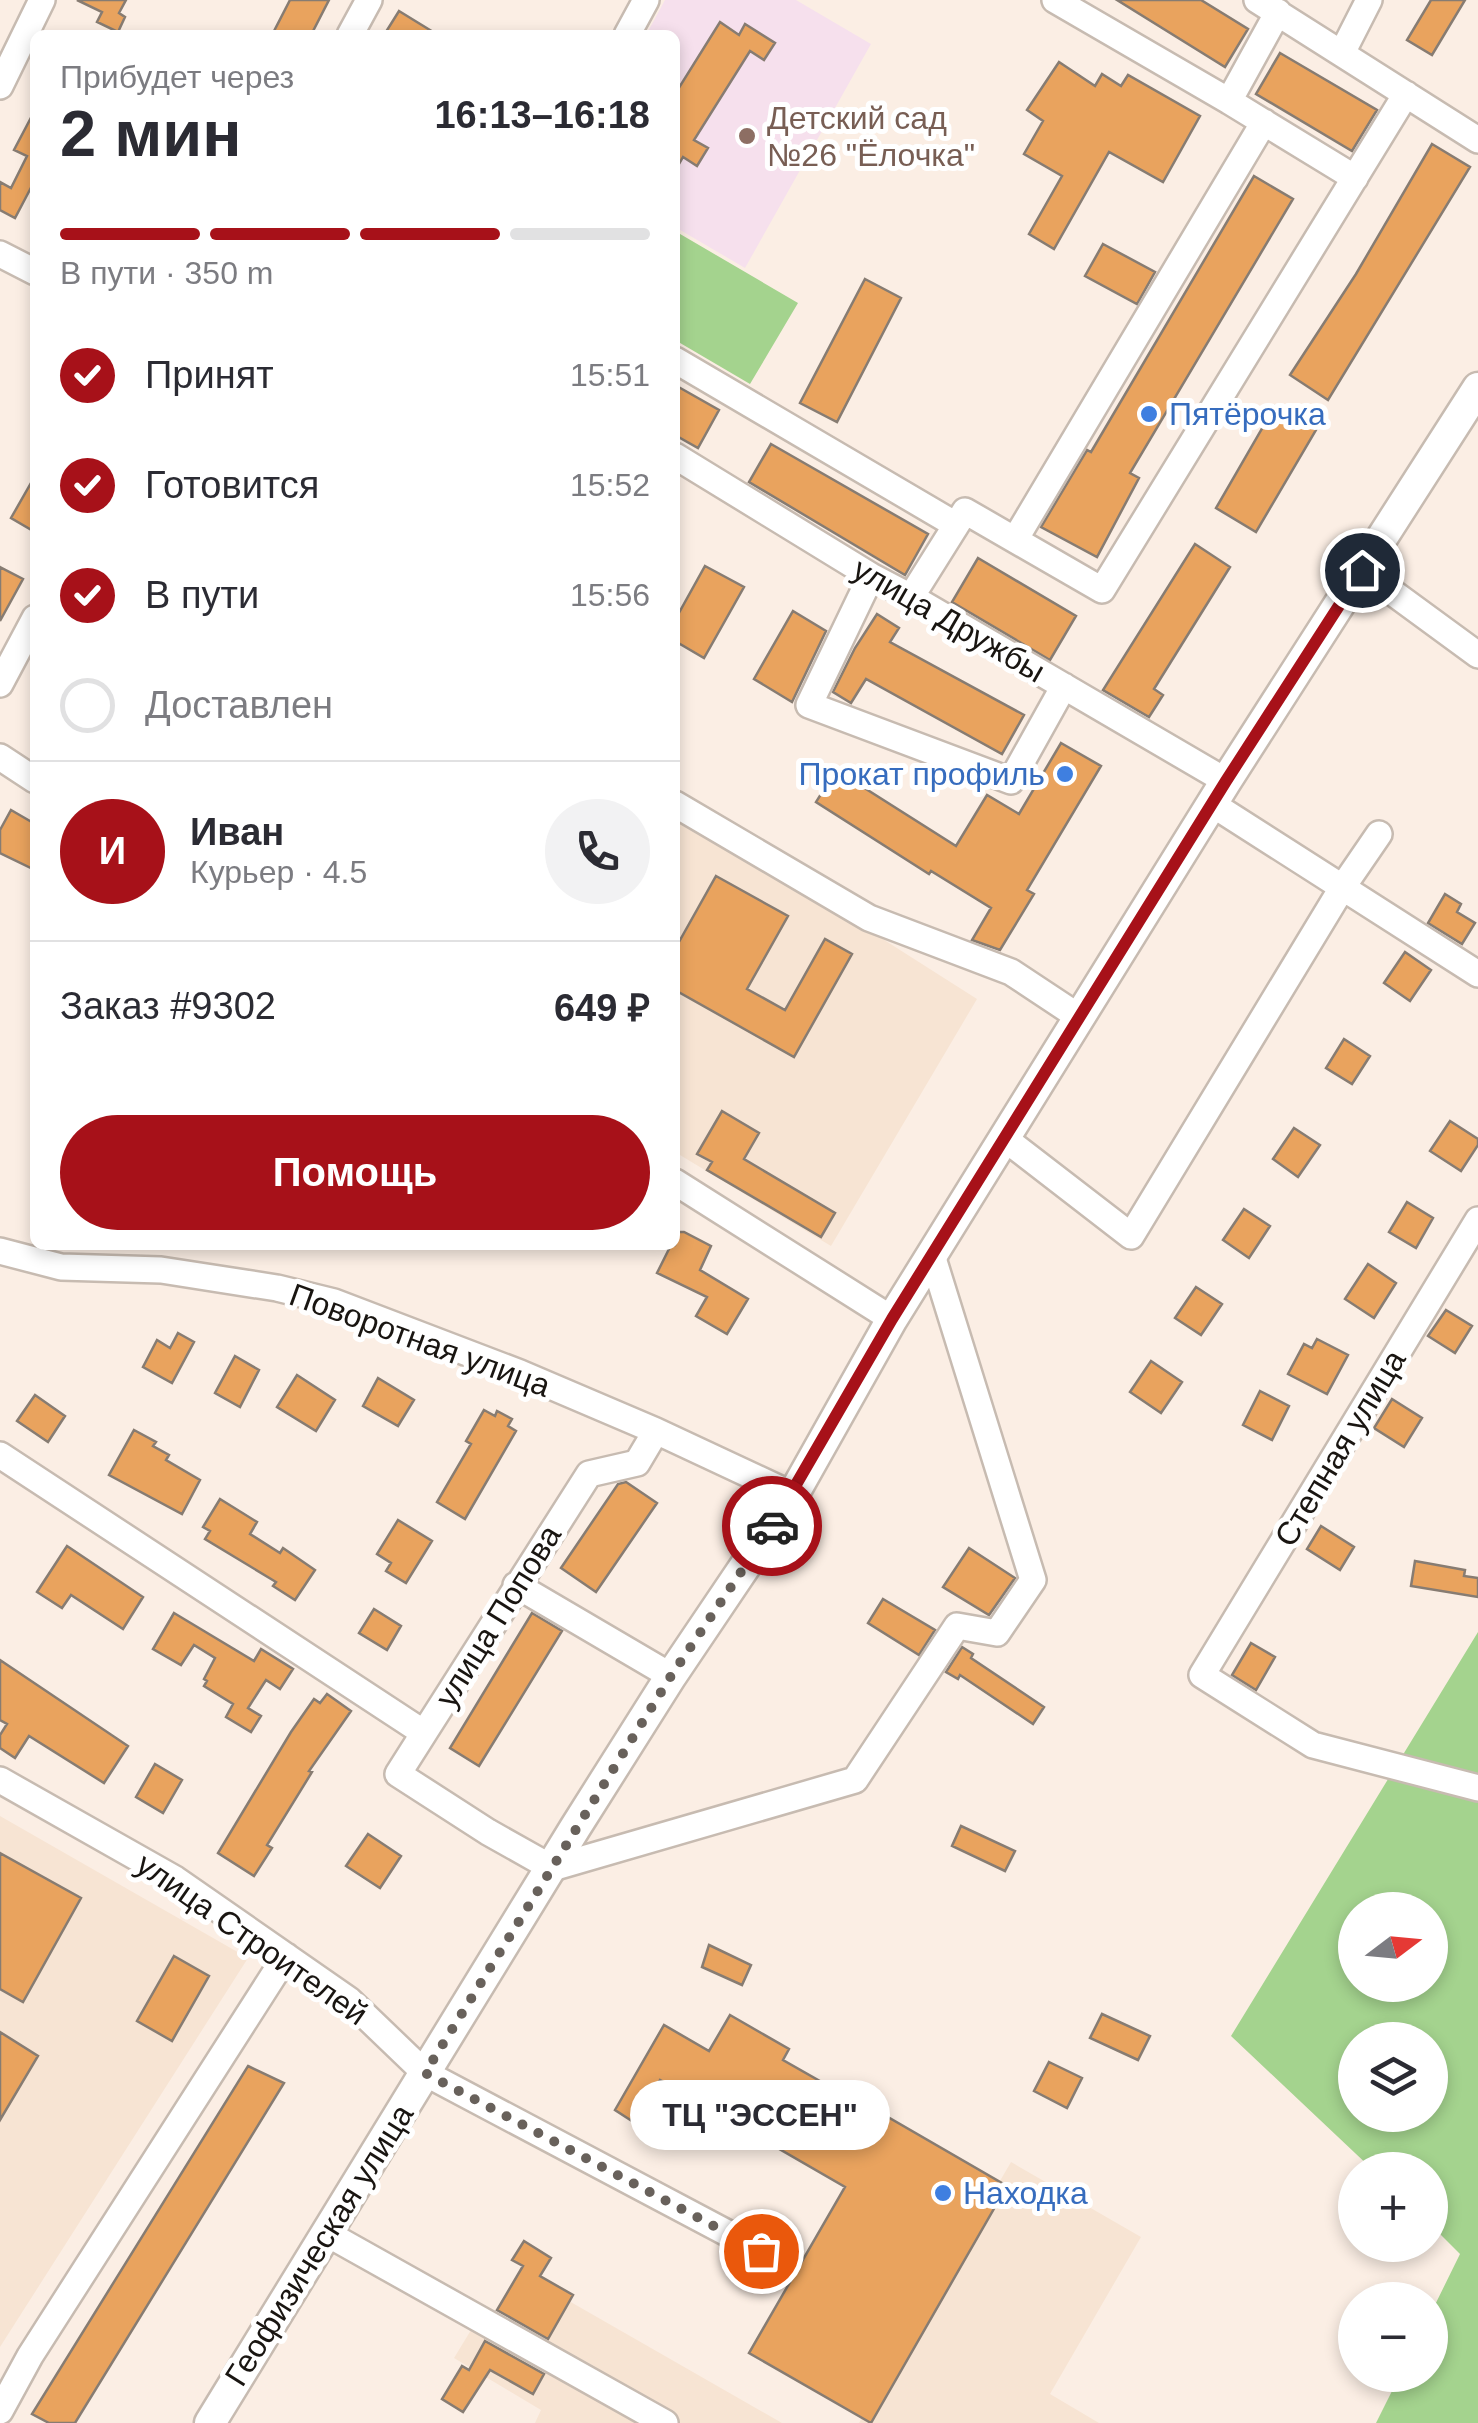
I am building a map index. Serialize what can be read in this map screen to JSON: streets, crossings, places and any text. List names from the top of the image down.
{
  "streets": {
    "main road": ["Геофизическая улица"],
    "street": [
      "улица Дружбы",
      "Поворотная улица",
      "Степная улица",
      "улица Попова",
      "улица Строителей"
    ]
  },
  "crossings": [
    ["улица Дружбы", "Геофизическая улица"],
    ["Поворотная улица", "улица Попова"],
    ["улица Строителей", "Геофизическая улица"]
  ],
  "places": [
    "Детский сад №26 \"Ёлочка\"",
    "Пятёрочка",
    "Прокат профиль",
    "Находка",
    "ТЦ \"ЭССЕН\""
  ],
  "north": "right",
  "page": {
    "heading": ["2 мин", "Прибудет через", "16:13–16:18"],
    "panel": [
      "Иван",
      "Курьер · 4.5",
      "Заказ #9302",
      "649 ₽"
    ],
    "bar": "В пути · 350 m",
    "list": [
      ["Принят", "15:51"],
      ["Готовится", "15:52"],
      ["В пути", "15:56"],
      "Доставлен"
    ],
    "round": "И",
    "buttons": "Помощь",
    "map_buttons": ["+", "−"],
    "bubble": "ТЦ \"ЭССЕН\""
  }
}
